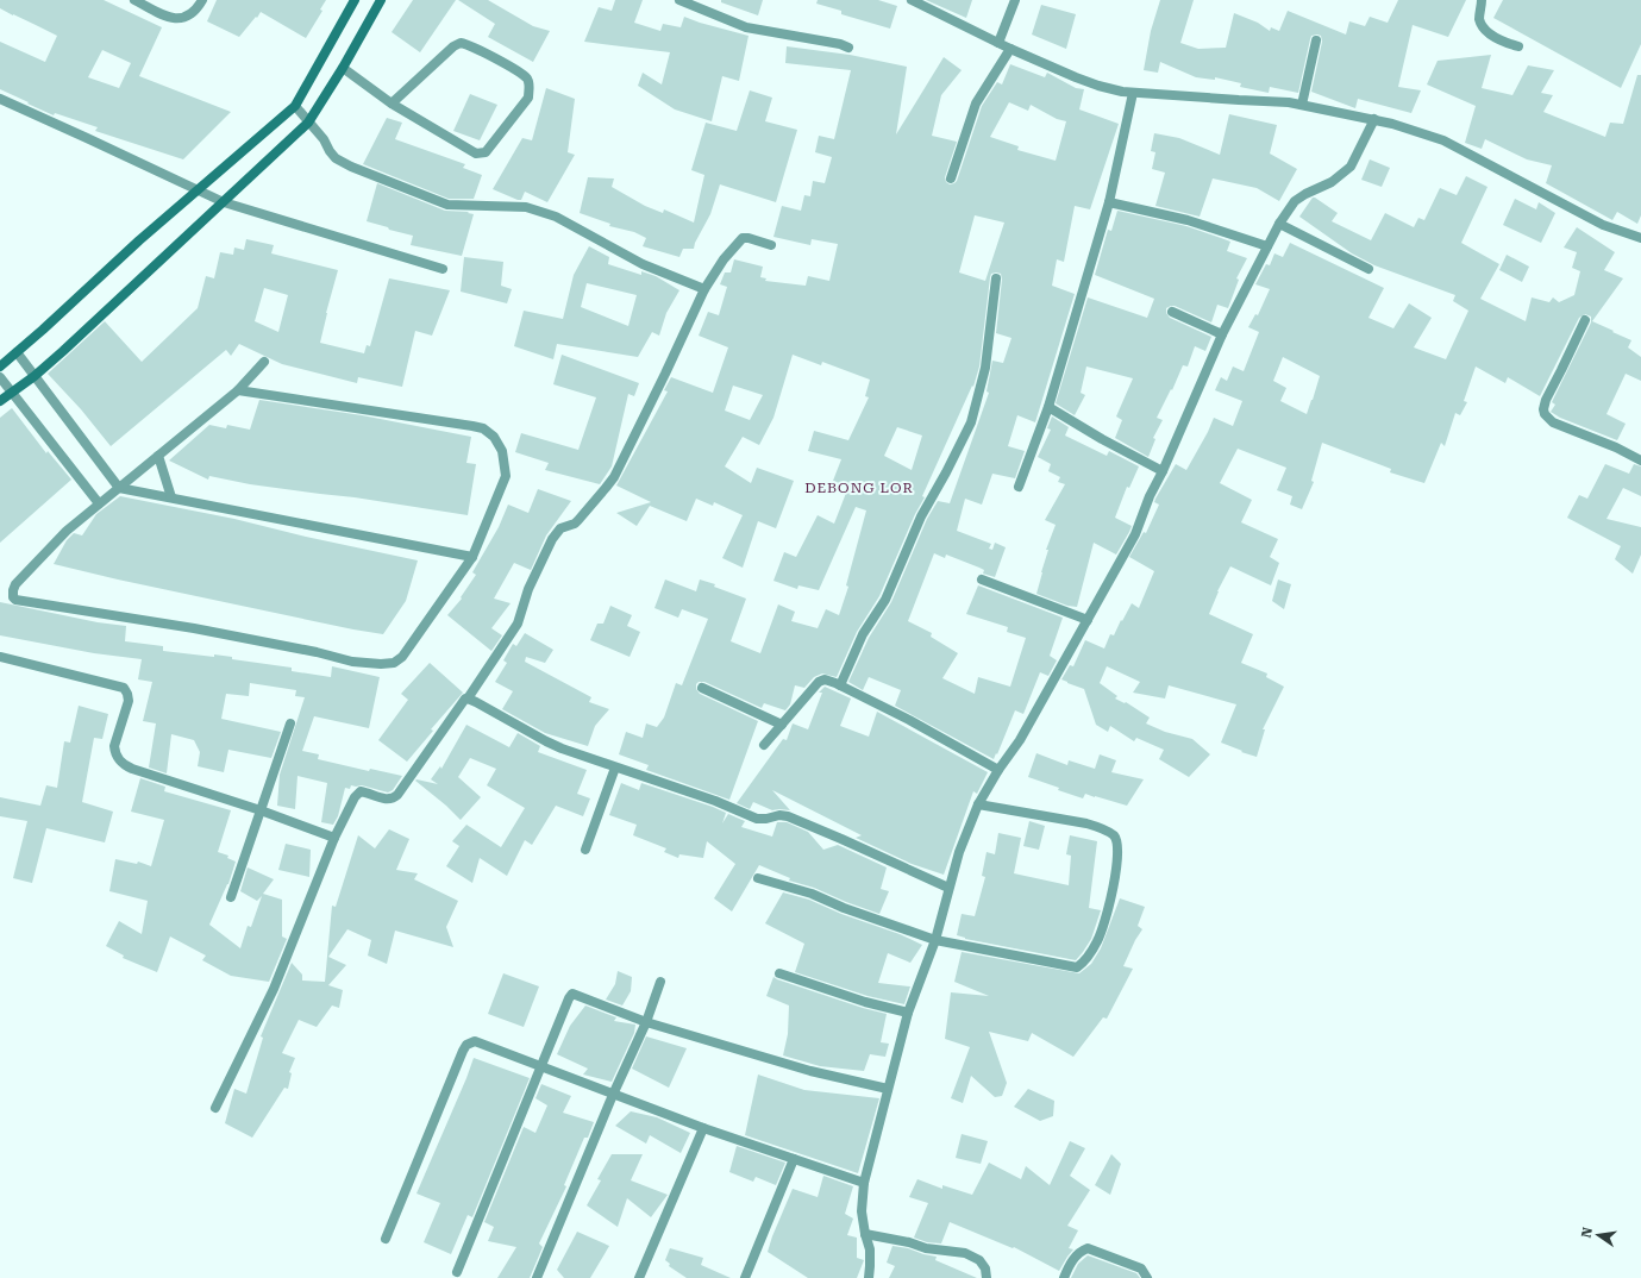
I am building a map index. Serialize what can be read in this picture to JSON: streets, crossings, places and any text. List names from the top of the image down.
{
  "districts": ["DEBONG LOR"],
  "north": "left"
}
